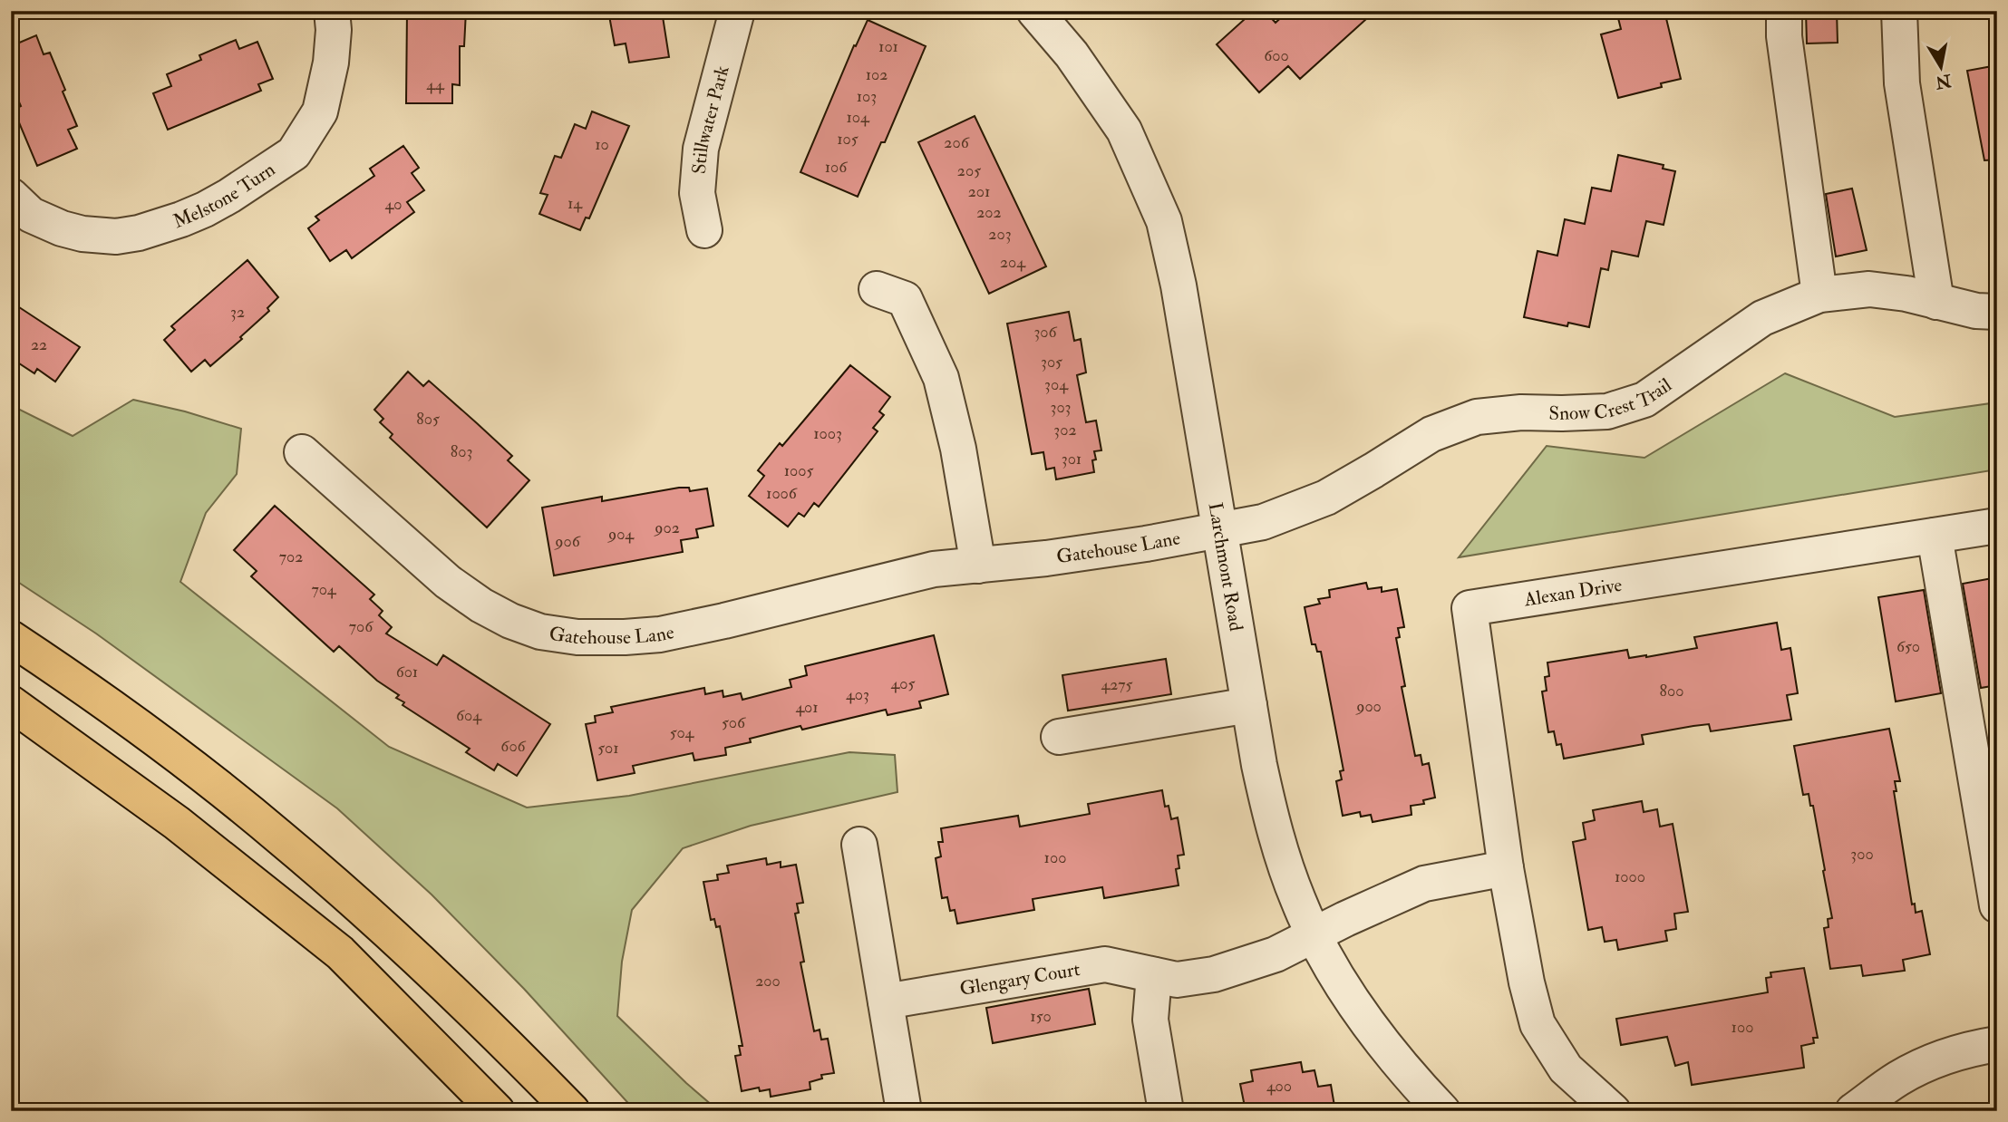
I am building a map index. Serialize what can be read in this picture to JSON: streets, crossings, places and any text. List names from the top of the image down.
{
  "streets": {
    "street": [
      "Stillwater Park",
      "Melstone Turn",
      "Snow Crest Trail",
      "Gatehouse Lane",
      "Larchmont Road",
      "Alexan Drive",
      "Glengary Court"
    ]
  },
  "crossings": [
    ["Snow Crest Trail", "Gatehouse Lane"],
    ["Snow Crest Trail", "Larchmont Road"],
    ["Gatehouse Lane", "Larchmont Road"],
    ["Larchmont Road", "Glengary Court"]
  ],
  "house_numbers": [
    "101",
    "600",
    "102",
    "44",
    "103",
    "104",
    "105",
    "206",
    "10",
    "106",
    "205",
    "201",
    "14",
    "40",
    "202",
    "203",
    "204",
    "32",
    "306",
    "22",
    "305",
    "304",
    "303",
    "805",
    "302",
    "1003",
    "803",
    "301",
    "1005",
    "1006",
    "902",
    "904",
    "906",
    "702",
    "704",
    "706",
    "650",
    "601",
    "405",
    "4275",
    "800",
    "403",
    "900",
    "401",
    "604",
    "506",
    "504",
    "606",
    "501",
    "300",
    "100",
    "1000",
    "200",
    "150",
    "100",
    "400"
  ],
  "north": "bottom"
}
